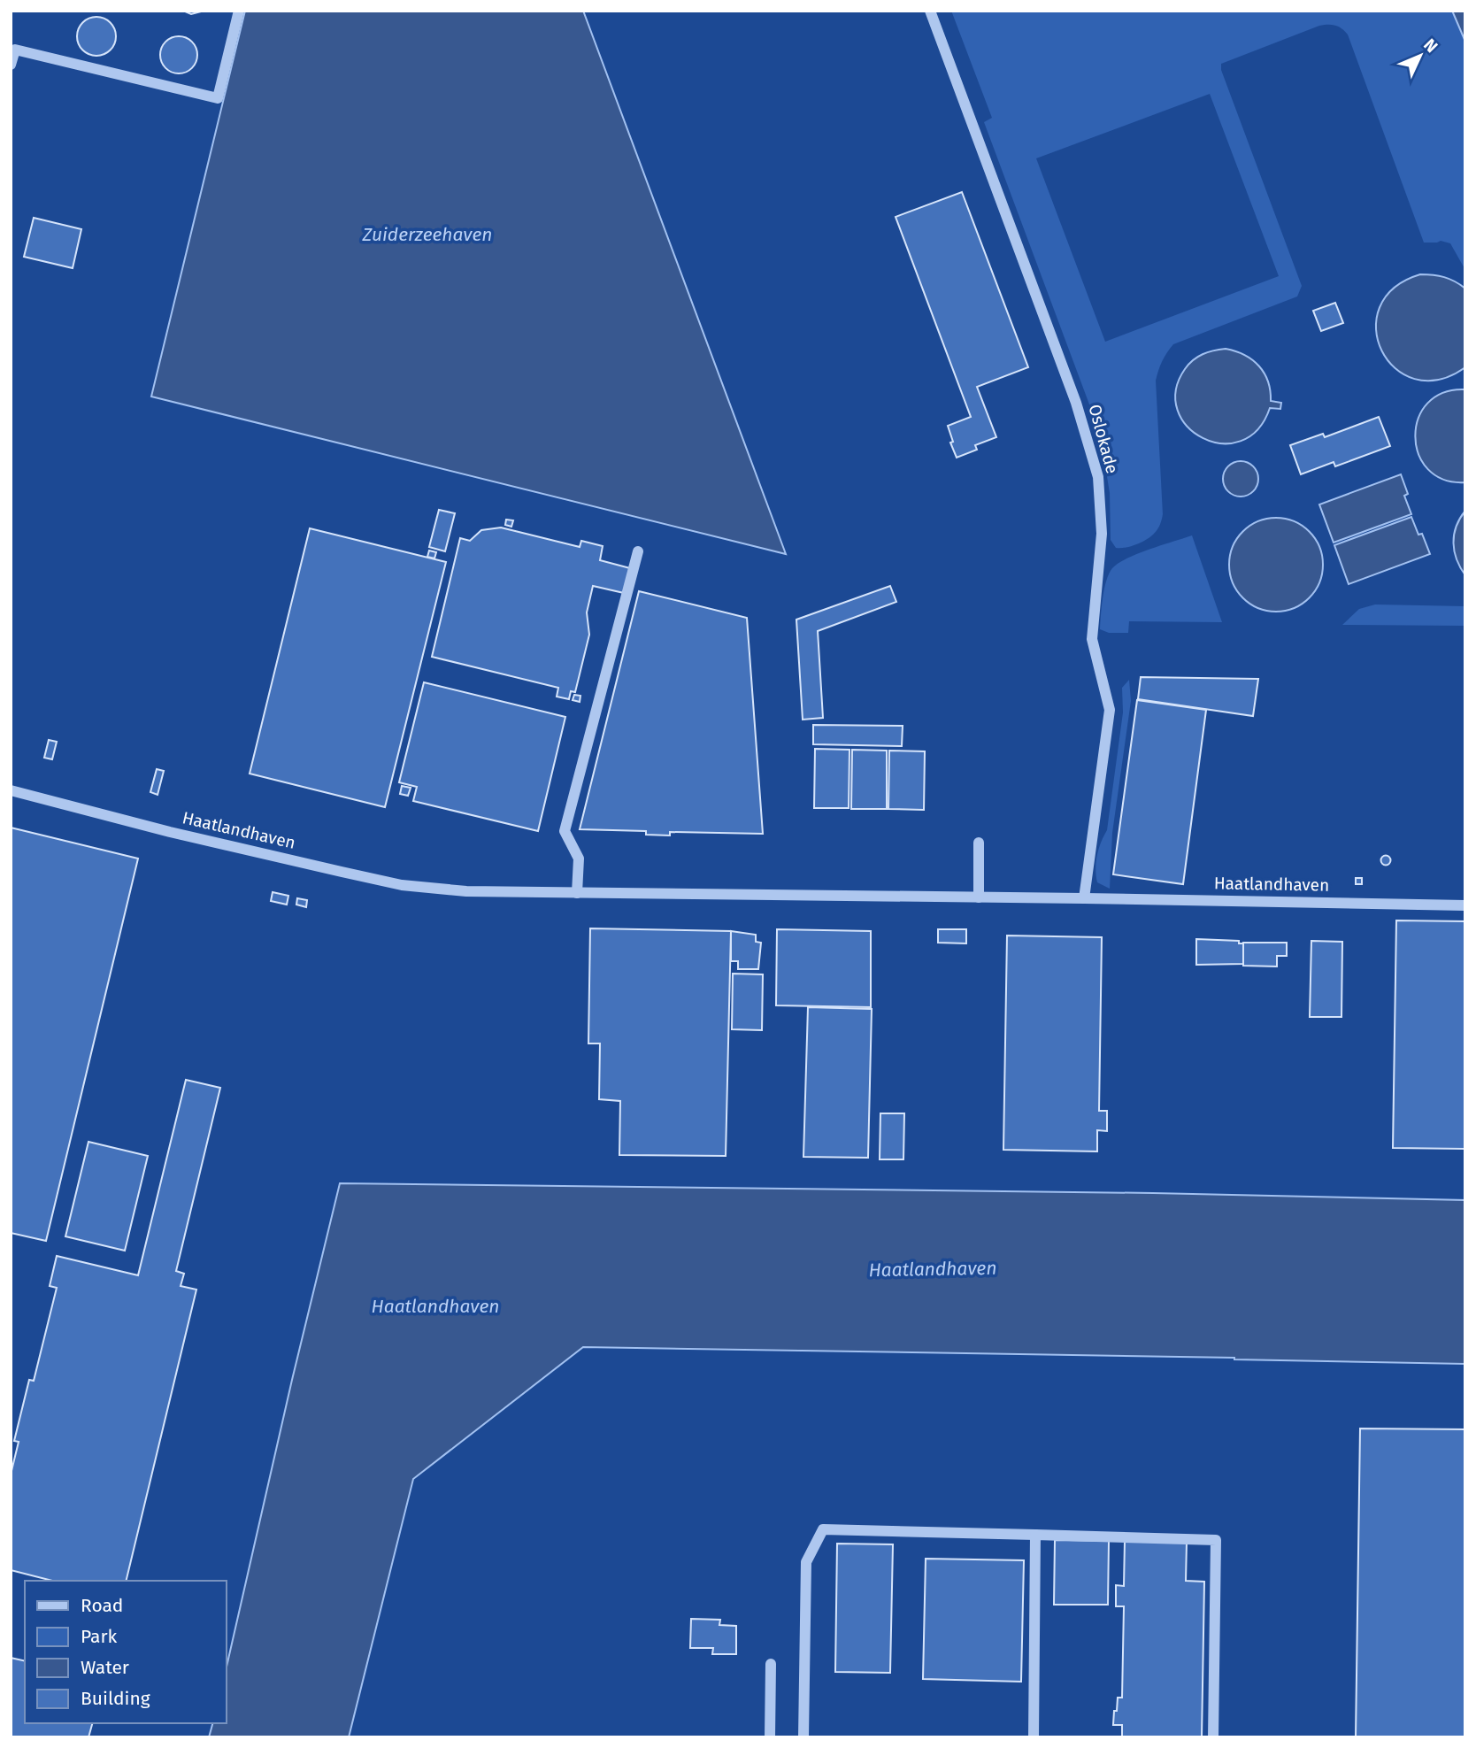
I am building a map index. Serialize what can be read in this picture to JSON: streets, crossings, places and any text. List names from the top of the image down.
{
  "streets": {
    "street": ["Oslokade", "Haatlandhaven"]
  },
  "crossings": [
    ["Oslokade", "Haatlandhaven"]
  ],
  "water": ["Zuiderzeehaven", "Haatlandhaven"],
  "legend": [
    "Road",
    "Park",
    "Water",
    "Building"
  ],
  "north": "top right"
}
